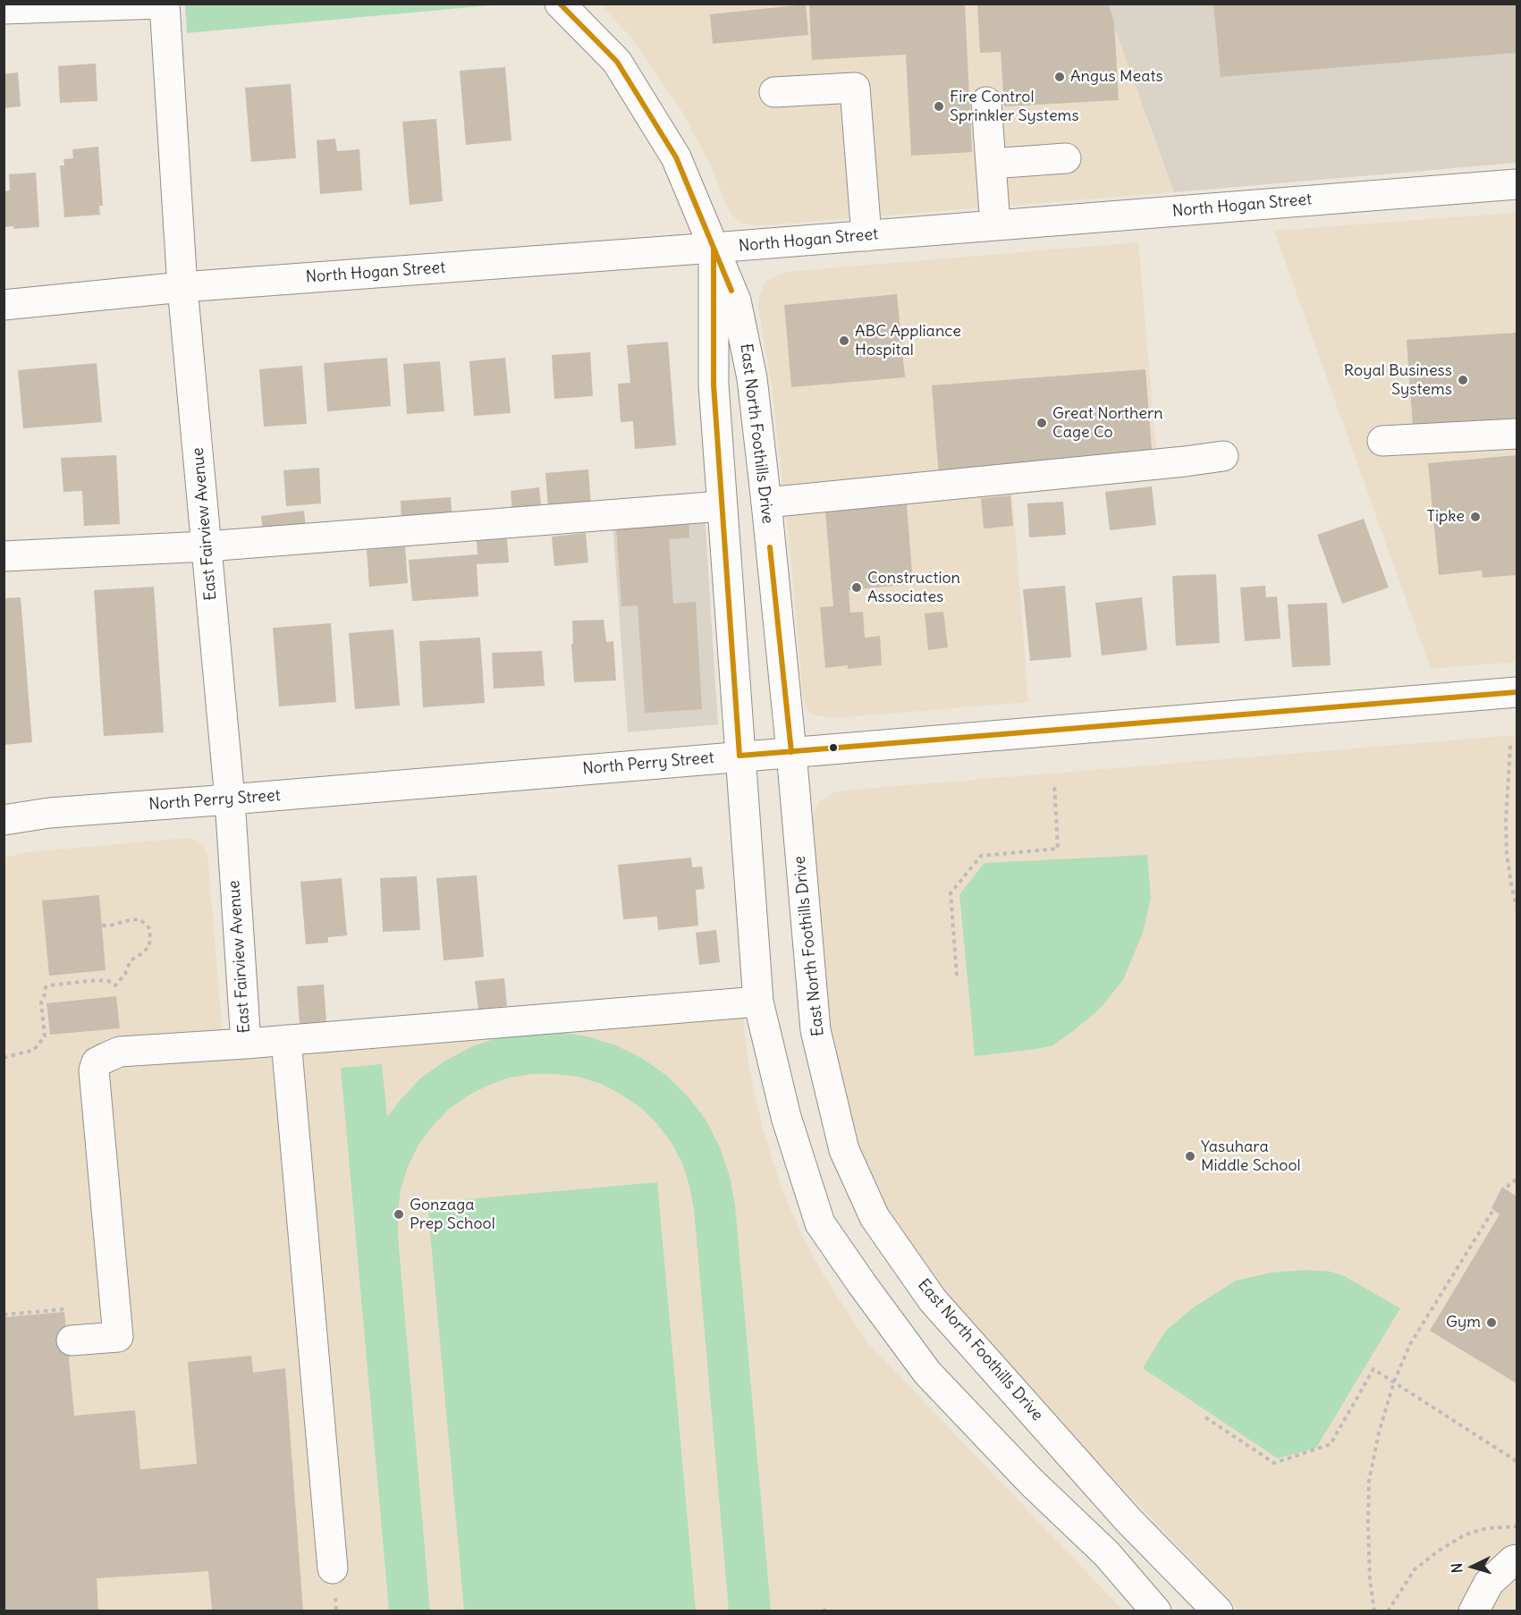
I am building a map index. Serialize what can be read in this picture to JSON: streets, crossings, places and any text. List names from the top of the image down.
{
  "streets": {
    "street": [
      "North Hogan Street",
      "East North Foothills Drive",
      "East Fairview Avenue",
      "North Perry Street"
    ]
  },
  "crossings": [
    ["North Hogan Street", "East North Foothills Drive"],
    ["North Hogan Street", "East Fairview Avenue"],
    ["East North Foothills Drive", "North Perry Street"],
    ["East Fairview Avenue", "North Perry Street"]
  ],
  "places": [
    "Angus Meats",
    "Fire Control Sprinkler Systems",
    "ABC Appliance Hospital",
    "Royal Business Systems",
    "Great Northern Cage Co",
    "Tipke",
    "Construction Associates",
    "Yasuhara Middle School",
    "Gonzaga Prep School",
    "Gym"
  ],
  "north": "left"
}
